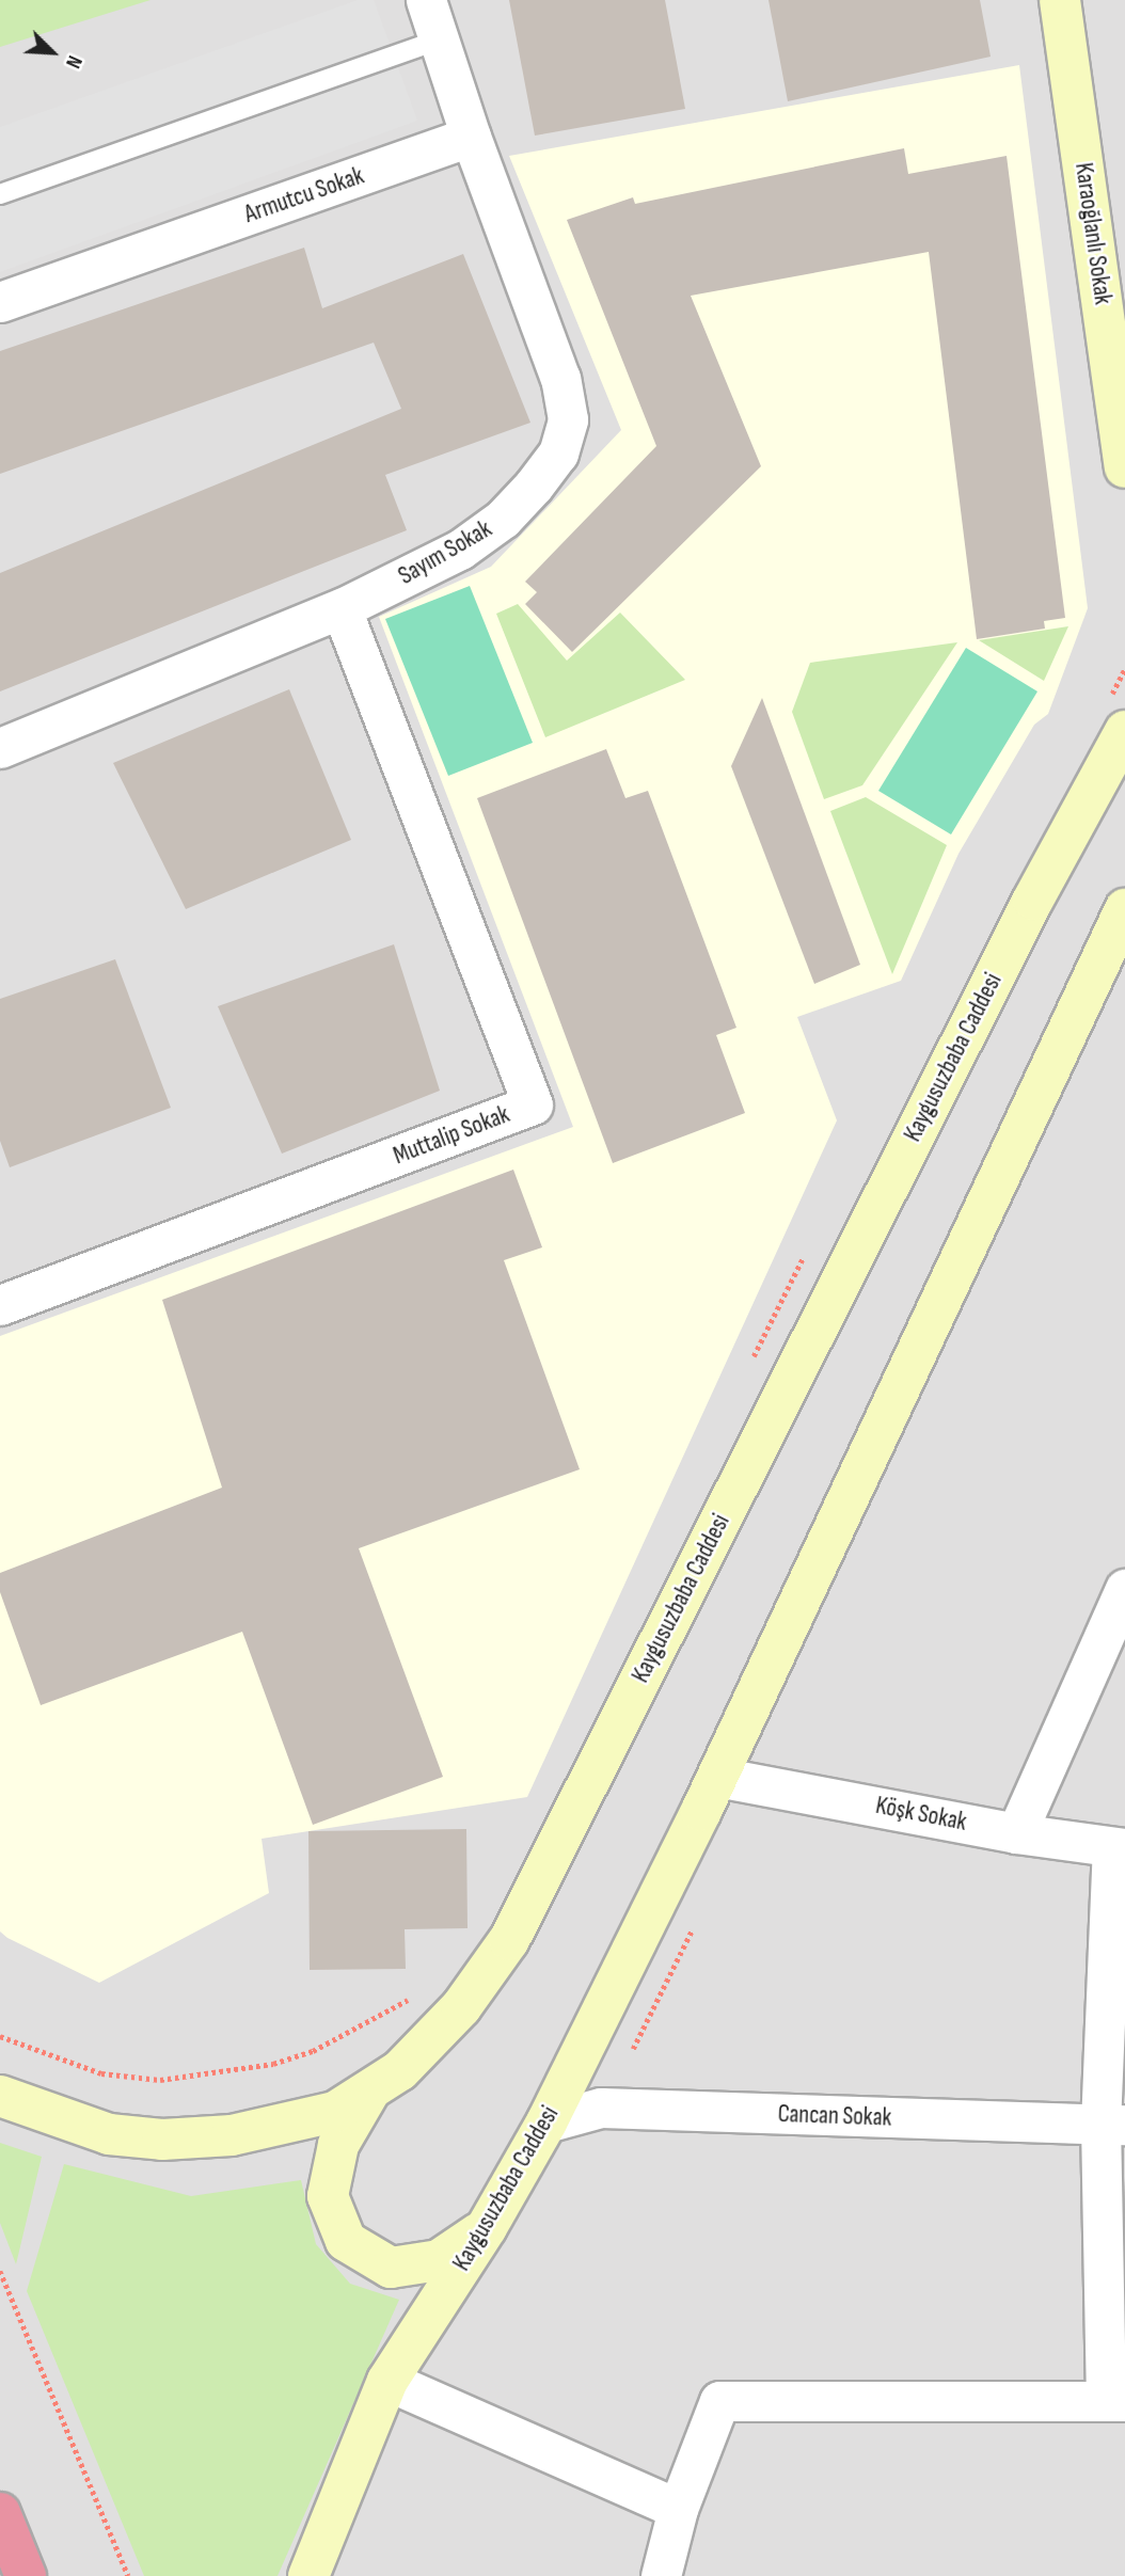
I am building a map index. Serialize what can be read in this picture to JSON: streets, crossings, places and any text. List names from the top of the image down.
{
  "streets": {
    "main road": ["Karaoğlanlı Sokak", "Kaygusuzbaba Caddesi"],
    "street": [
      "Armutcu Sokak",
      "Sayım Sokak",
      "Muttalip Sokak",
      "Köşk Sokak",
      "Cancan Sokak"
    ]
  },
  "crossings": [
    ["Armutcu Sokak", "Sayım Sokak"],
    ["Sayım Sokak", "Muttalip Sokak"],
    ["Kaygusuzbaba Caddesi", "Köşk Sokak"],
    ["Kaygusuzbaba Caddesi", "Cancan Sokak"]
  ],
  "north": "bottom right"
}
